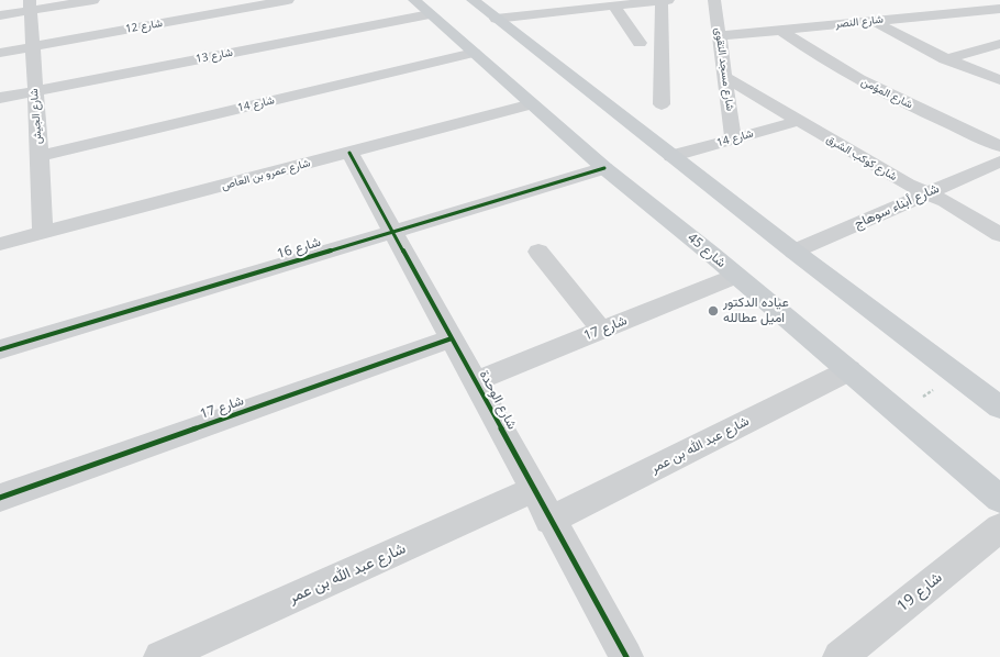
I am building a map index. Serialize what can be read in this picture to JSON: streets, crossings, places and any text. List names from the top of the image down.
{
  "streets": {
    "main road": ["شارع 45"],
    "street": [
      "شارع النصر",
      "شارع 12",
      "شارع 13",
      "شارع مسجد التقوى",
      "شارع المؤمن",
      "شارع 14",
      "شارع الجيش",
      "شارع كوكب الشرق",
      "شارع عمرو بن العاص",
      "شارع أبناء سوهاج",
      "شارع 16",
      "شارع 17",
      "شارع الوحدة",
      "شارع عبد الله بن عمر",
      "شارع 19"
    ]
  },
  "crossings": [
    ["شارع النصر", "شارع مسجد التقوى"],
    ["شارع النصر", "شارع المؤمن"],
    ["شارع 12", "شارع الجيش"],
    ["شارع 13", "شارع الجيش"],
    ["شارع 13", "شارع 45"],
    ["شارع مسجد التقوى", "شارع 14"],
    ["شارع مسجد التقوى", "شارع كوكب الشرق"],
    ["شارع 14", "شارع الجيش"],
    ["شارع 14", "شارع كوكب الشرق"],
    ["شارع 14", "شارع 45"],
    ["شارع الجيش", "شارع عمرو بن العاص"],
    ["شارع كوكب الشرق", "شارع أبناء سوهاج"],
    ["شارع عمرو بن العاص", "شارع 45"],
    ["شارع عمرو بن العاص", "شارع الوحدة"],
    ["شارع 16", "شارع 45"],
    ["شارع 16", "شارع الوحدة"],
    ["شارع 45", "شارع 17"],
    ["شارع 45", "شارع عبد الله بن عمر"],
    ["شارع 17", "شارع الوحدة"],
    ["شارع الوحدة", "شارع عبد الله بن عمر"]
  ],
  "places": ["عياده الدكتور اميل عطالله"]
}
